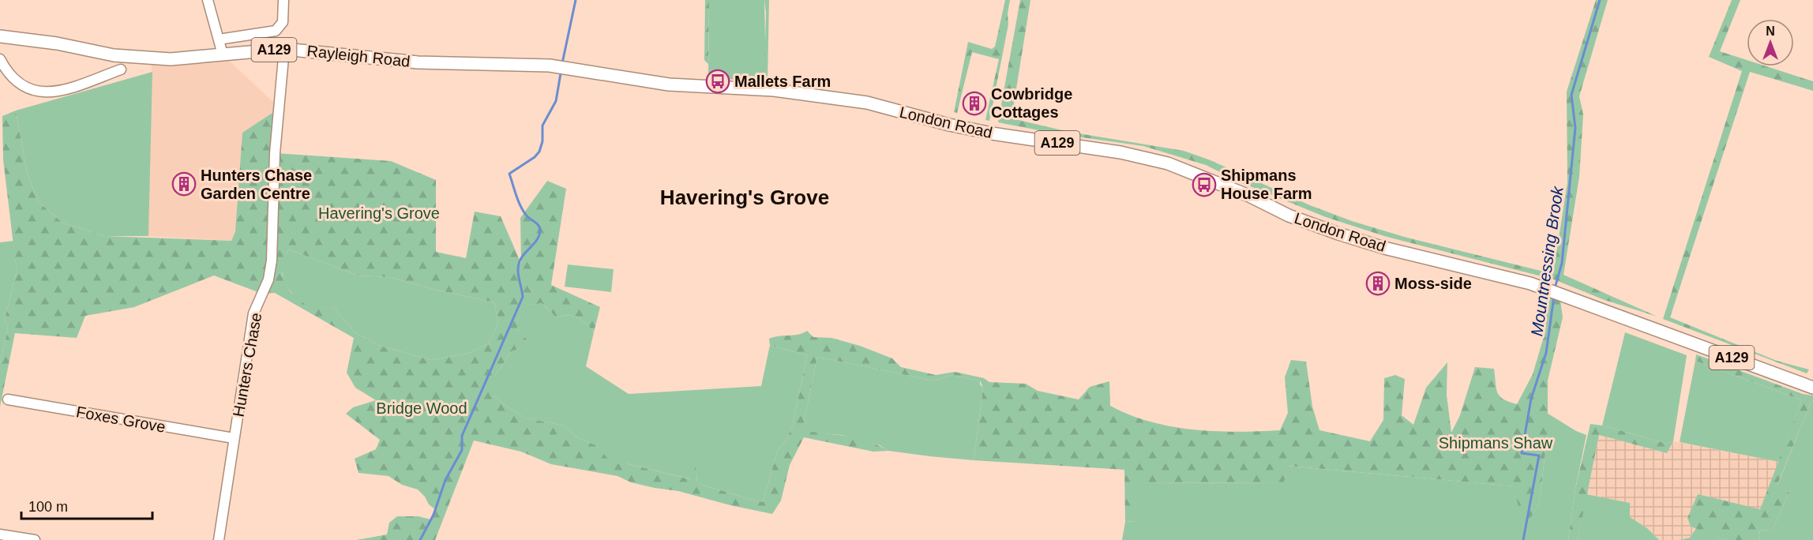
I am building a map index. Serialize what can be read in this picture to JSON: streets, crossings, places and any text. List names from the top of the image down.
{
  "streets": {
    "main road": ["A129", "Rayleigh Road", "London Road"],
    "street": ["Hunters Chase", "Foxes Grove"]
  },
  "crossings": [
    ["Rayleigh Road", "London Road"],
    ["Rayleigh Road", "Hunters Chase"],
    ["Hunters Chase", "Foxes Grove"]
  ],
  "districts": ["Havering's Grove"],
  "water": ["Mountnessing Brook"],
  "parks": ["Havering's Grove", "Bridge Wood", "Shipmans Shaw"],
  "places": {
    "bus stop": ["Mallets Farm", "Shipmans House Farm"],
    "building": ["Cowbridge Cottages", "Hunters Chase Garden Centre", "Moss-side"]
  },
  "scale_bar": "100 m",
  "north": "top"
}
